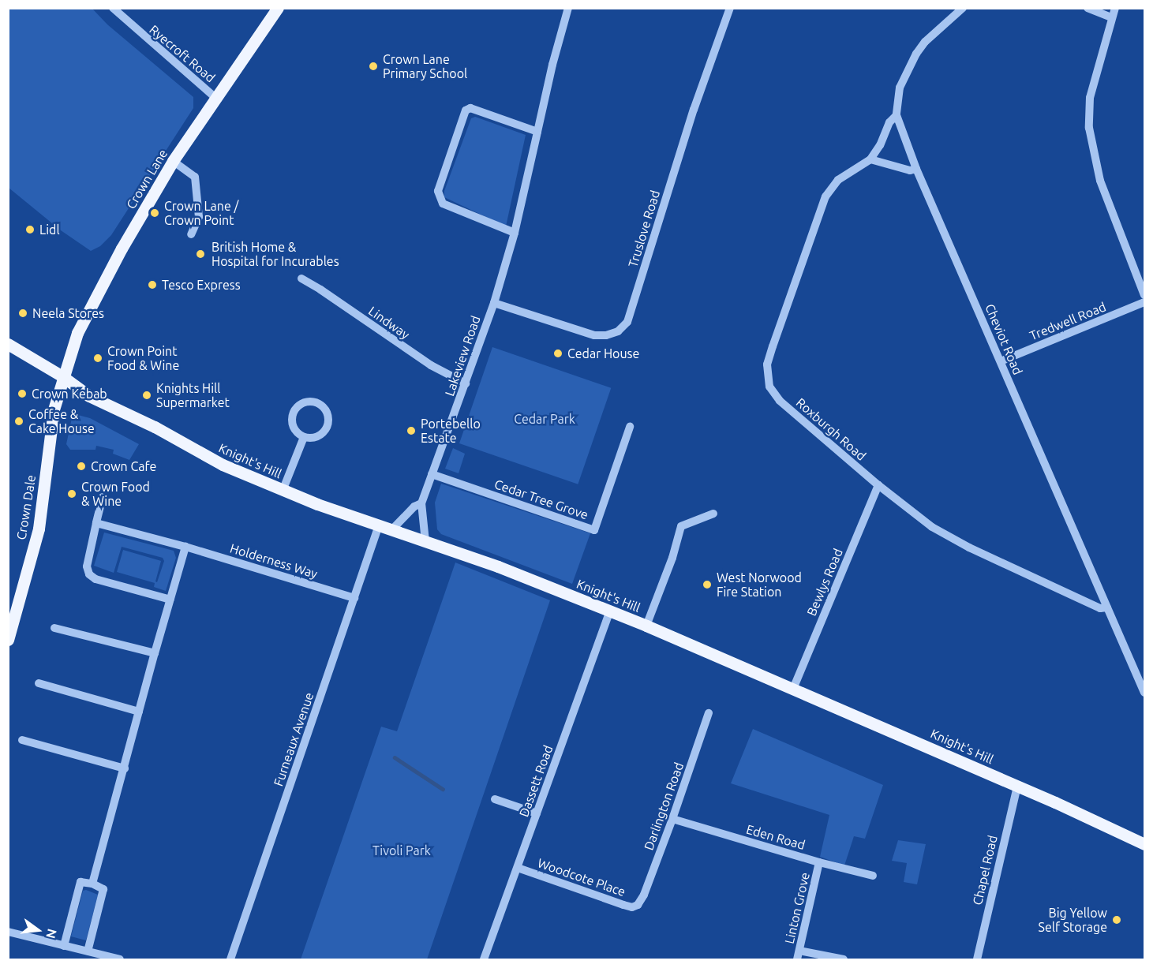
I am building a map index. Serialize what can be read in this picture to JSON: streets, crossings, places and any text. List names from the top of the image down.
{
  "streets": {
    "main road": ["Crown Lane", "Knight's Hill", "Crown Dale"],
    "street": [
      "Ryecroft Road",
      "Truslove Road",
      "Tredwell Road",
      "Lindway",
      "Cheviot Road",
      "Lakeview Road",
      "Roxburgh Road",
      "Cedar Tree Grove",
      "Holderness Way",
      "Bewlys Road",
      "Furneaux Avenue",
      "Dassett Road",
      "Darlington Road",
      "Eden Road",
      "Chapel Road",
      "Woodcote Place",
      "Linton Grove"
    ]
  },
  "crossings": [
    ["Ryecroft Road", "Crown Lane"],
    ["Crown Lane", "Knight's Hill"],
    ["Crown Lane", "Crown Dale"],
    ["Truslove Road", "Lakeview Road"],
    ["Tredwell Road", "Cheviot Road"],
    ["Lindway", "Lakeview Road"],
    ["Cheviot Road", "Roxburgh Road"],
    ["Lakeview Road", "Knight's Hill"],
    ["Lakeview Road", "Cedar Tree Grove"],
    ["Roxburgh Road", "Bewlys Road"],
    ["Knight's Hill", "Crown Dale"],
    ["Knight's Hill", "Bewlys Road"],
    ["Knight's Hill", "Furneaux Avenue"],
    ["Knight's Hill", "Dassett Road"],
    ["Knight's Hill", "Chapel Road"],
    ["Holderness Way", "Furneaux Avenue"],
    ["Dassett Road", "Woodcote Place"],
    ["Darlington Road", "Eden Road"],
    ["Darlington Road", "Woodcote Place"],
    ["Eden Road", "Linton Grove"]
  ],
  "parks": ["Cedar Park", "Tivoli Park"],
  "places": [
    "Crown Lane Primary School",
    "Crown Lane / Crown Point",
    "Lidl",
    "British Home & Hospital for Incurables",
    "Tesco Express",
    "Neela Stores",
    "Cedar House",
    "Crown Point Food & Wine",
    "Crown Kebab",
    "Knights Hill Supermarket",
    "Coffee & Cake House",
    "Portebello Estate",
    "Crown Cafe",
    "Crown Food & Wine",
    "West Norwood Fire Station",
    "Big Yellow Self Storage"
  ],
  "north": "right"
}
